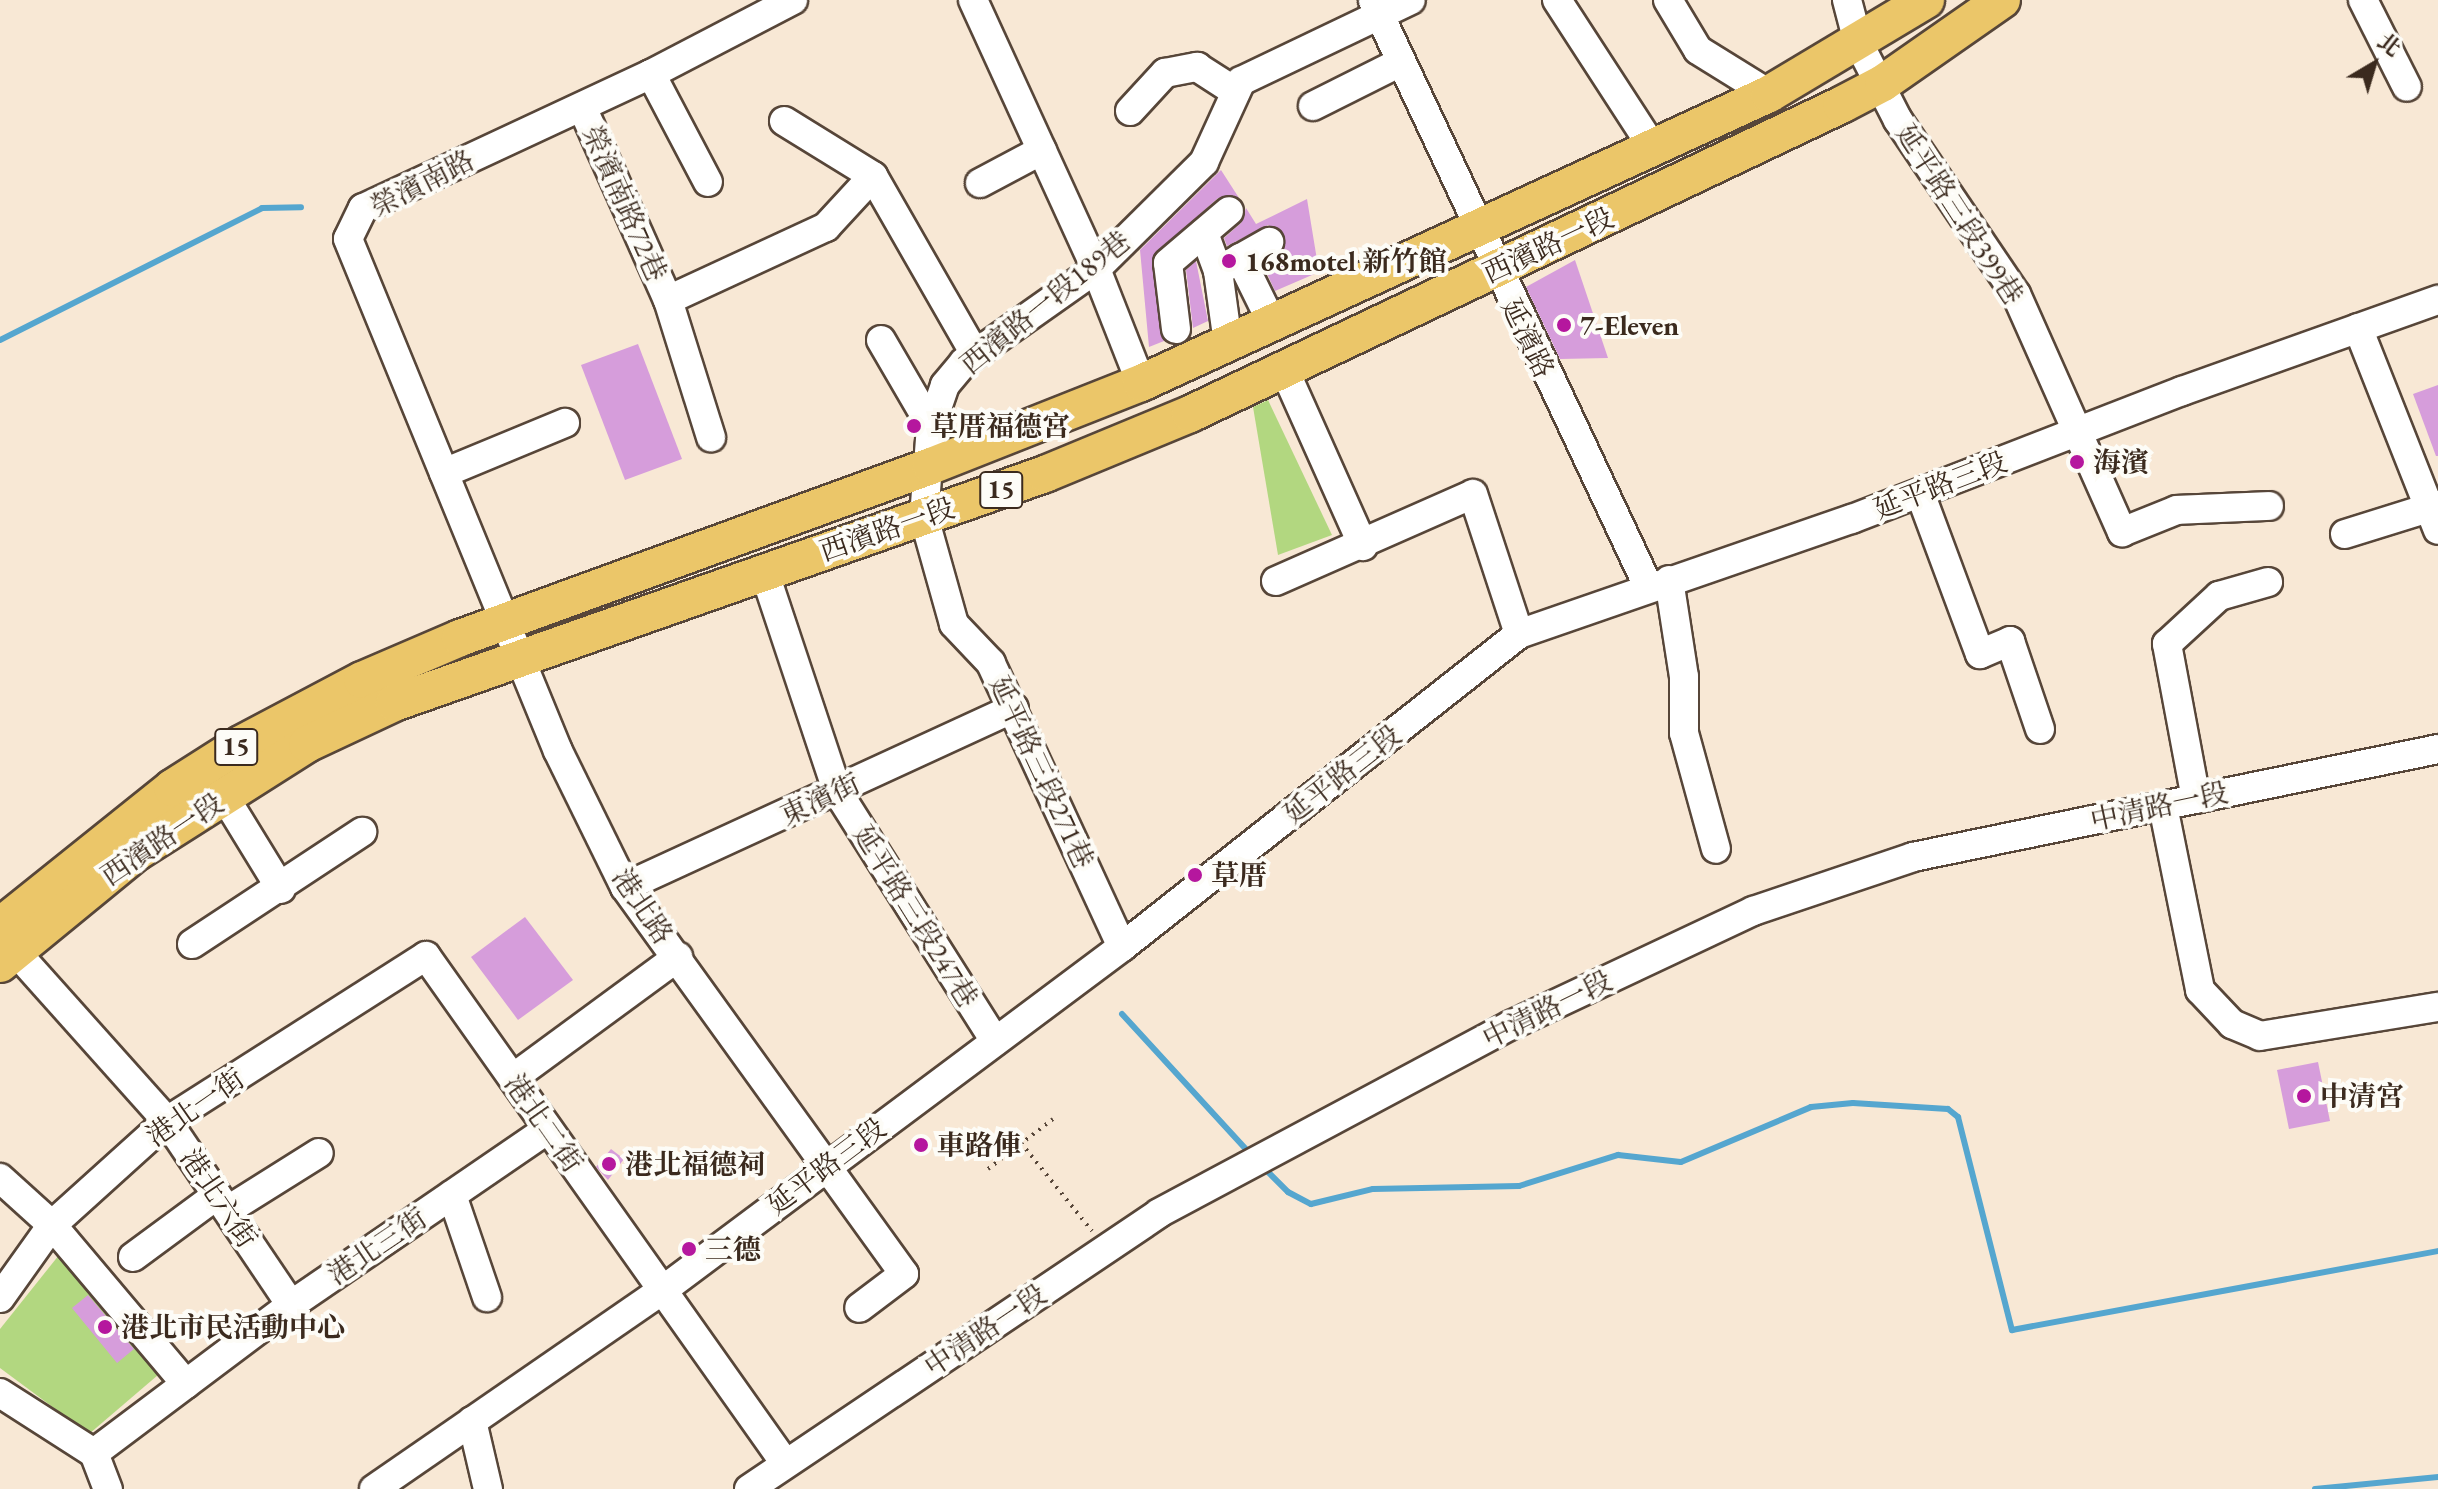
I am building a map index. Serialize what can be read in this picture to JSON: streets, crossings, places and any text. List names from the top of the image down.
{
  "streets": {
    "main road": ["西濱路一段", "15"],
    "street": [
      "榮濱南路",
      "榮濱南路72巷",
      "延平路三段399巷",
      "西濱路一段189巷",
      "延濱路",
      "延平路三段",
      "延平路三段271巷",
      "東濱街",
      "中清路一段",
      "港北路",
      "延平路三段247巷",
      "港北一街",
      "港北二街",
      "港北六街",
      "港北三街"
    ]
  },
  "crossings": [
    ["榮濱南路", "榮濱南路72巷"],
    ["榮濱南路", "西濱路一段"],
    ["榮濱南路", "港北路"],
    ["延平路三段399巷", "西濱路一段"],
    ["延平路三段399巷", "延平路三段"],
    ["西濱路一段", "西濱路一段189巷"],
    ["西濱路一段", "延濱路"],
    ["西濱路一段", "延平路三段271巷"],
    ["西濱路一段", "港北路"],
    ["西濱路一段", "延平路三段247巷"],
    ["西濱路一段", "港北六街"],
    ["西濱路一段189巷", "延濱路"],
    ["西濱路一段189巷", "延平路三段271巷"],
    ["延濱路", "延平路三段"],
    ["延平路三段", "延平路三段271巷"],
    ["延平路三段", "港北路"],
    ["延平路三段", "延平路三段247巷"],
    ["延平路三段", "港北二街"],
    ["延平路三段271巷", "東濱街"],
    ["東濱街", "港北路"],
    ["東濱街", "延平路三段247巷"],
    ["中清路一段", "港北二街"],
    ["港北一街", "港北二街"],
    ["港北一街", "港北六街"],
    ["港北二街", "港北三街"],
    ["港北六街", "港北三街"]
  ],
  "places": [
    "168motel 新竹館",
    "7-Eleven",
    "草厝福德宮",
    "海濱",
    "草厝",
    "中清宮",
    "車路俥",
    "港北福德祠",
    "三德",
    "港北市民活動中心"
  ],
  "north": "top right"
}
